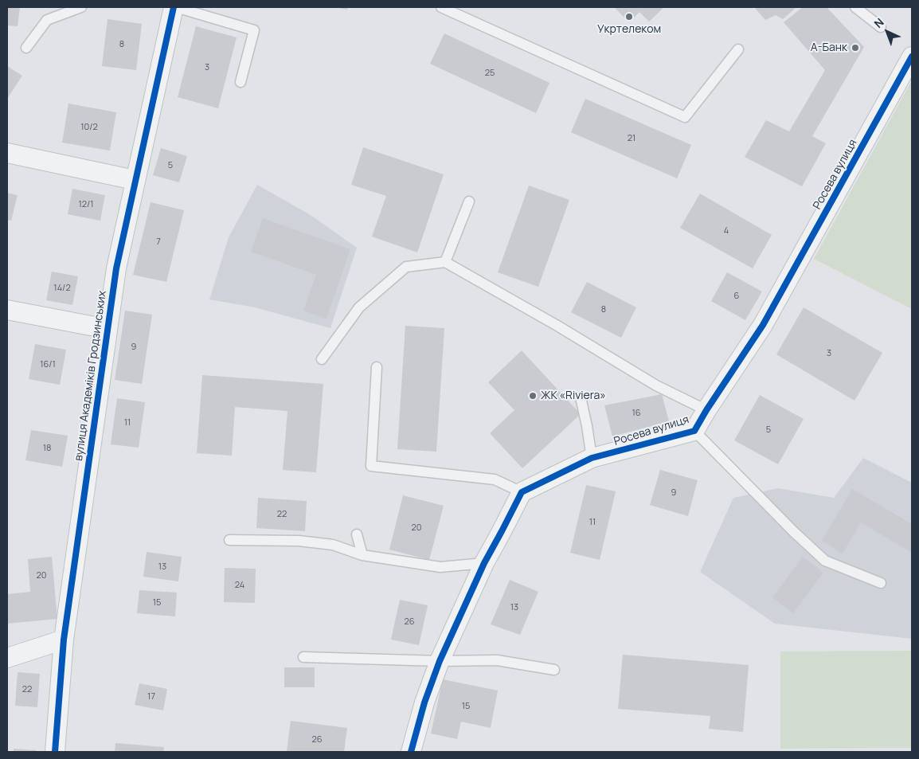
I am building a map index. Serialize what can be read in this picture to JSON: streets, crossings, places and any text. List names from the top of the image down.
{
  "streets": {
    "street": ["Росева вулиця", "вулиця Академіків Гродзинських"]
  },
  "places": ["Укртелеком", "А-Банк", "ЖК «Riviera»"],
  "house_numbers": [
    "8",
    "3",
    "25",
    "10/2",
    "21",
    "5",
    "12/1",
    "4",
    "7",
    "14/2",
    "6",
    "8",
    "9",
    "3",
    "16/1",
    "16",
    "11",
    "5",
    "18",
    "9",
    "22",
    "11",
    "20",
    "13",
    "20",
    "24",
    "15",
    "13",
    "26",
    "22",
    "17",
    "15",
    "26"
  ],
  "north": "top left"
}
